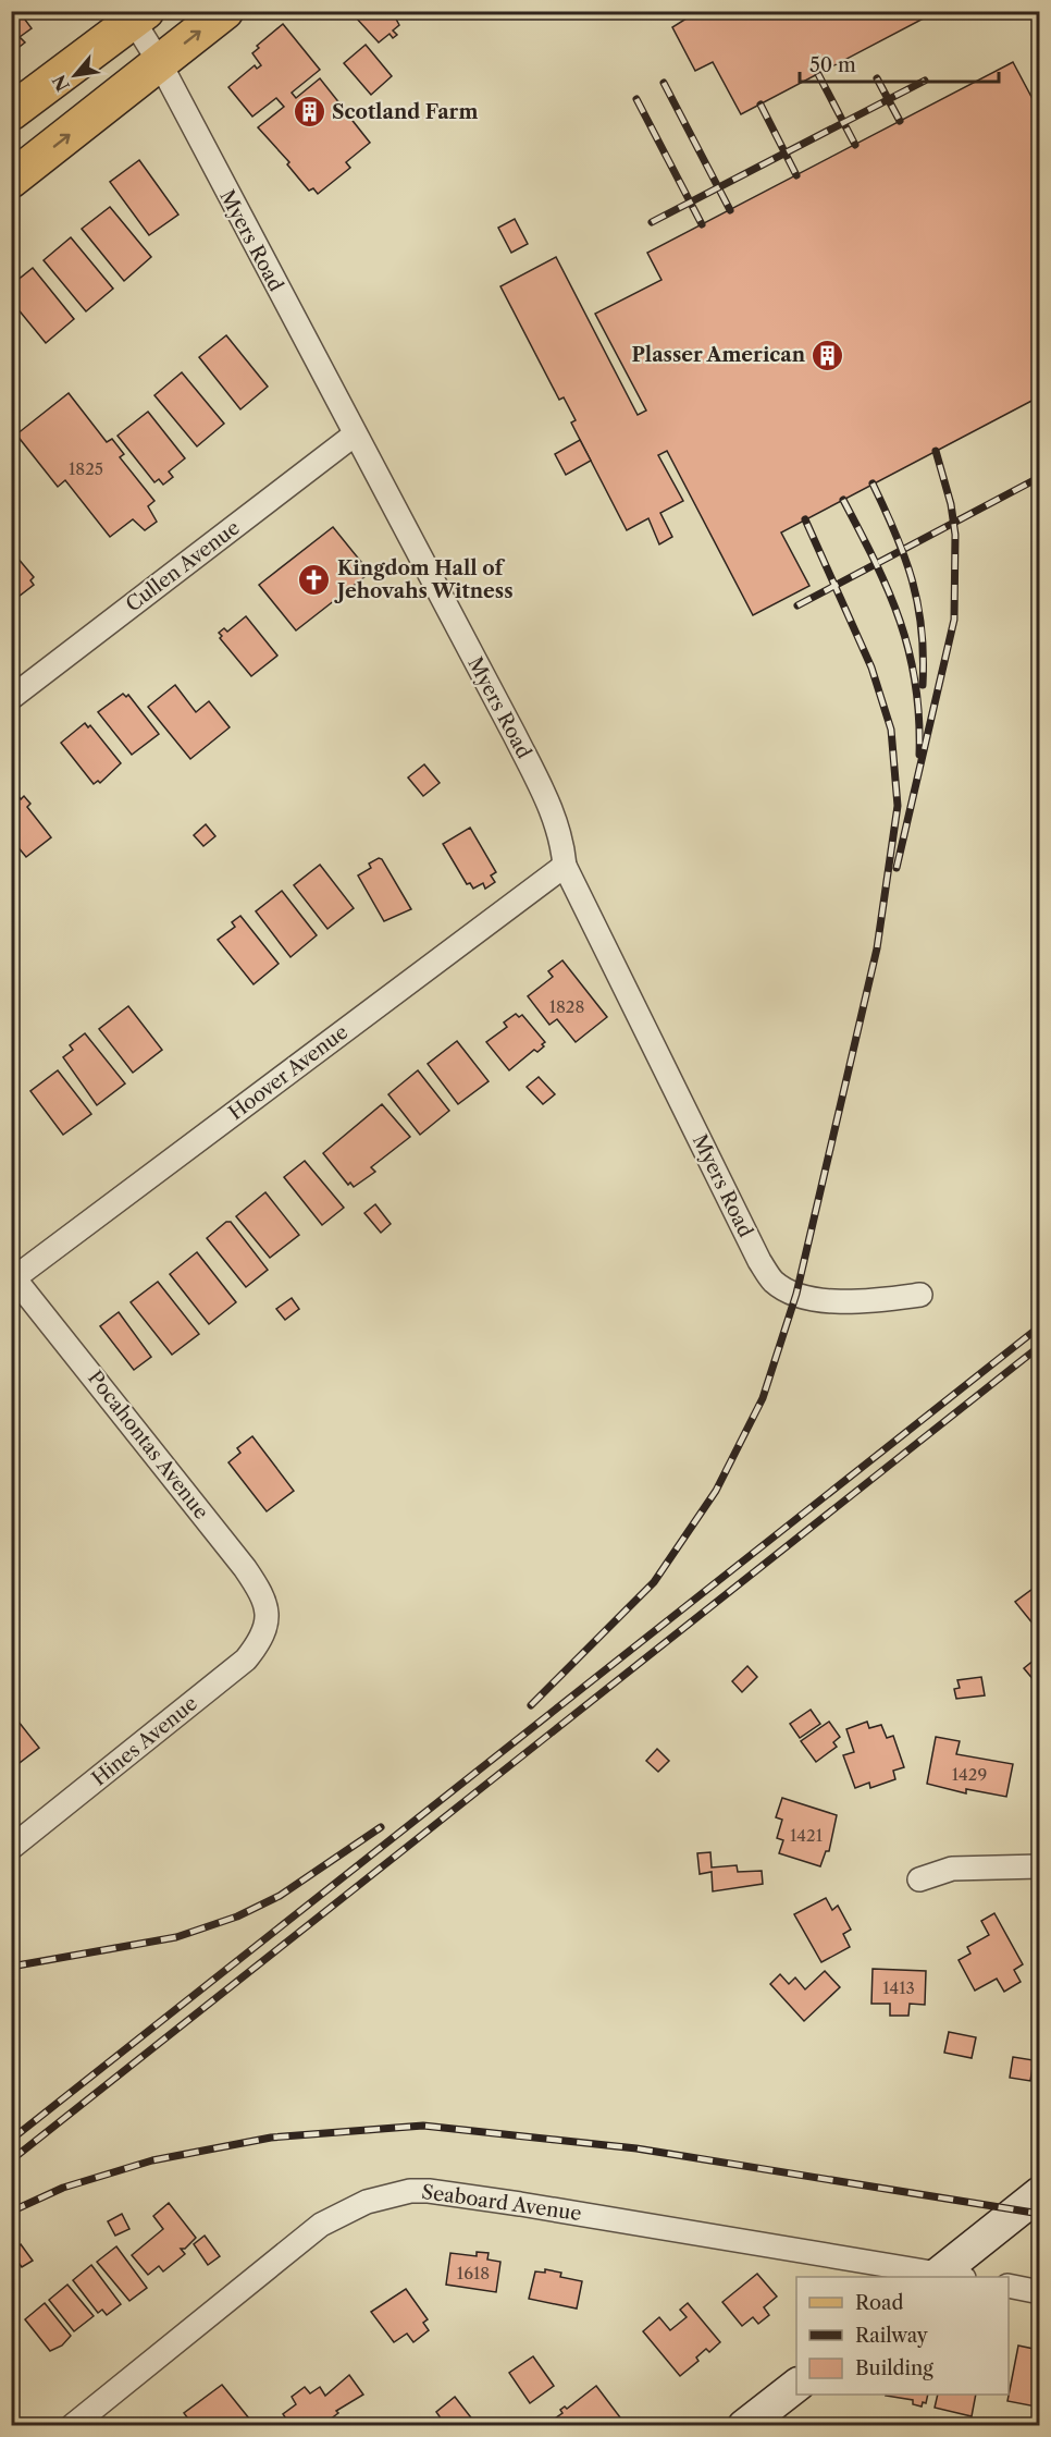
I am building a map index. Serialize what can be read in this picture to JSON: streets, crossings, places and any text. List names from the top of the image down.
{
  "streets": {
    "street": [
      "Myers Road",
      "Cullen Avenue",
      "Hoover Avenue",
      "Pocahontas Avenue",
      "Hines Avenue",
      "Seaboard Avenue"
    ]
  },
  "crossings": [
    ["Myers Road", "Cullen Avenue"],
    ["Myers Road", "Hoover Avenue"],
    ["Hoover Avenue", "Pocahontas Avenue"],
    ["Pocahontas Avenue", "Hines Avenue"]
  ],
  "places": {
    "building": ["Scotland Farm", "Plasser American"],
    "church": ["Kingdom Hall of Jehovahs Witness"]
  },
  "house_numbers": [
    "1825",
    "1828",
    "1429",
    "1421",
    "1413",
    "1618"
  ],
  "legend": ["Road", "Railway", "Building"],
  "scale_bar": "50 m",
  "north": "bottom left"
}
